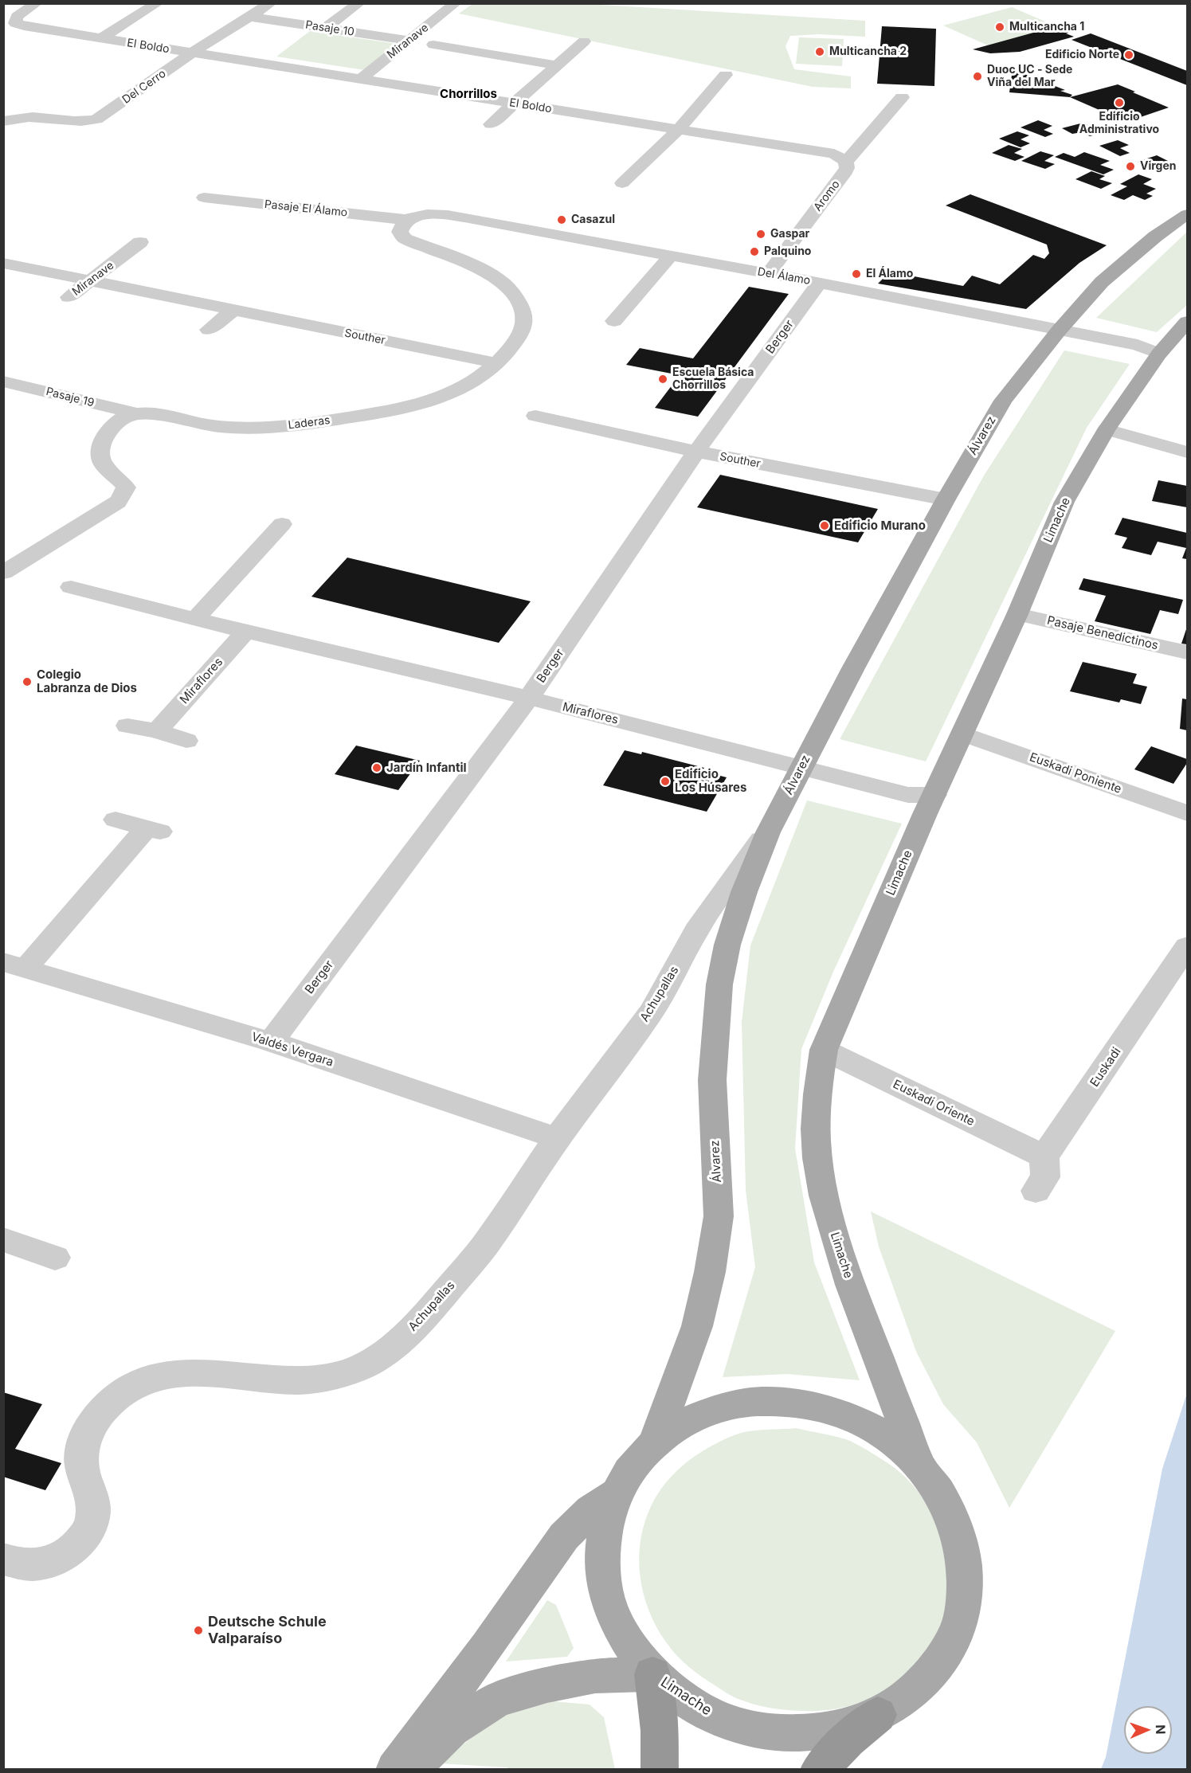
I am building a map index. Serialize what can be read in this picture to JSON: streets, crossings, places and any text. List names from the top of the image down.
{
  "streets": {
    "main road": ["Álvarez", "Limache"],
    "street": [
      "Pasaje 10",
      "Miranave",
      "El Boldo",
      "Del Cerro",
      "Aromo",
      "Pasaje El Álamo",
      "Del Álamo",
      "Souther",
      "Berger",
      "Pasaje 19",
      "Laderas",
      "Pasaje Benedictinos",
      "Miraflores",
      "Euskadi Poniente",
      "Achupallas",
      "Valdés Vergara",
      "Euskadi",
      "Euskadi Oriente"
    ]
  },
  "crossings": [
    ["Pasaje 10", "Miranave"],
    ["Pasaje 10", "Del Cerro"],
    ["Miranave", "El Boldo"],
    ["Miranave", "Souther"],
    ["El Boldo", "Del Cerro"],
    ["El Boldo", "Aromo"],
    ["Aromo", "Del Álamo"],
    ["Pasaje El Álamo", "Del Álamo"],
    ["Pasaje El Álamo", "Laderas"],
    ["Del Álamo", "Berger"],
    ["Del Álamo", "Laderas"],
    ["Del Álamo", "Álvarez"],
    ["Del Álamo", "Limache"],
    ["Souther", "Berger"],
    ["Souther", "Laderas"],
    ["Souther", "Álvarez"],
    ["Berger", "Miraflores"],
    ["Berger", "Valdés Vergara"],
    ["Pasaje 19", "Laderas"],
    ["Álvarez", "Limache"],
    ["Álvarez", "Miraflores"],
    ["Álvarez", "Achupallas"],
    ["Limache", "Pasaje Benedictinos"],
    ["Limache", "Miraflores"],
    ["Limache", "Euskadi Poniente"],
    ["Limache", "Euskadi Oriente"],
    ["Achupallas", "Valdés Vergara"],
    ["Euskadi", "Euskadi Oriente"]
  ],
  "districts": ["Chorrillos"],
  "places": [
    "Multicancha 1",
    "Multicancha 2",
    "Edificio Norte",
    "Duoc UC - Sede Viña del Mar",
    "Edificio Administrativo",
    "Virgen",
    "Casazul",
    "Gaspar",
    "Palquino",
    "El Álamo",
    "Escuela Básica Chorrillos",
    "Edificio Murano",
    "Colegio Labranza de Dios",
    "Jardín Infantil",
    "Edificio Los Húsares",
    "Deutsche Schule Valparaíso"
  ],
  "north": "right"
}
